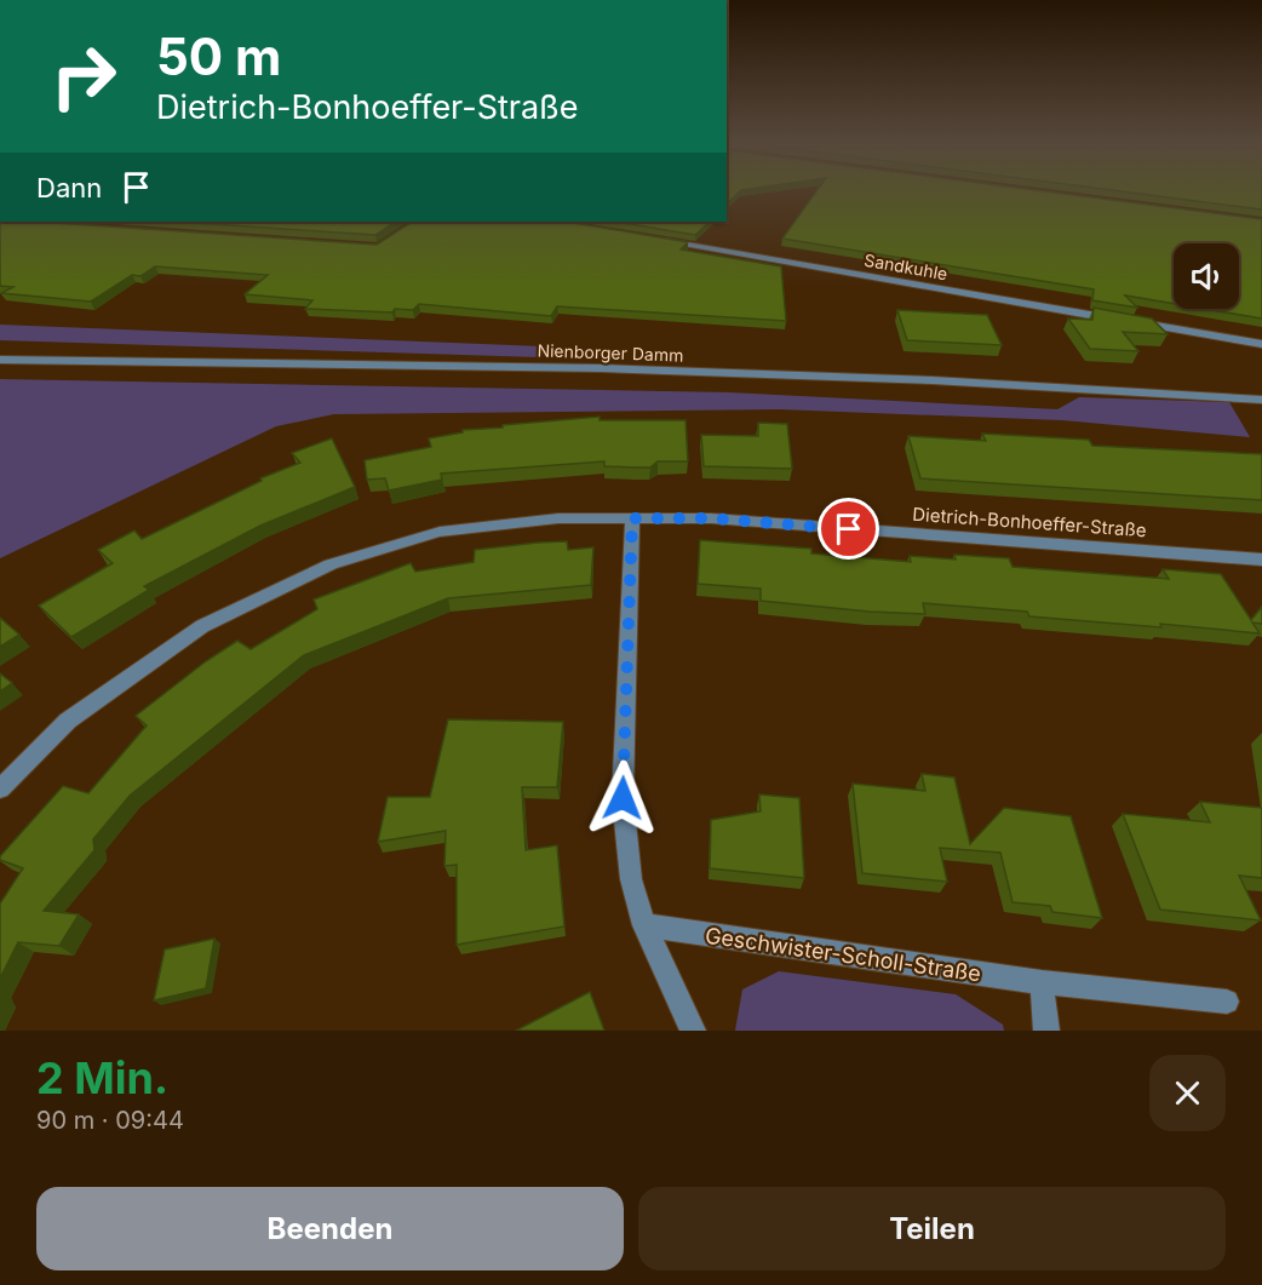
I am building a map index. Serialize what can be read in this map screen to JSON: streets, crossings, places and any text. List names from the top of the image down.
{
  "streets": {
    "street": [
      "Sandkuhle",
      "Nienborger Damm",
      "Dietrich-Bonhoeffer-Straße",
      "Geschwister-Scholl-Straße"
    ]
  },
  "page": {
    "turn": ["50 m", "Dietrich-Bonhoeffer-Straße"],
    "then": "Dann",
    "heading": ["2 Min.", "90 m · 09:44"],
    "buttons": ["Beenden", "Teilen"]
  }
}
